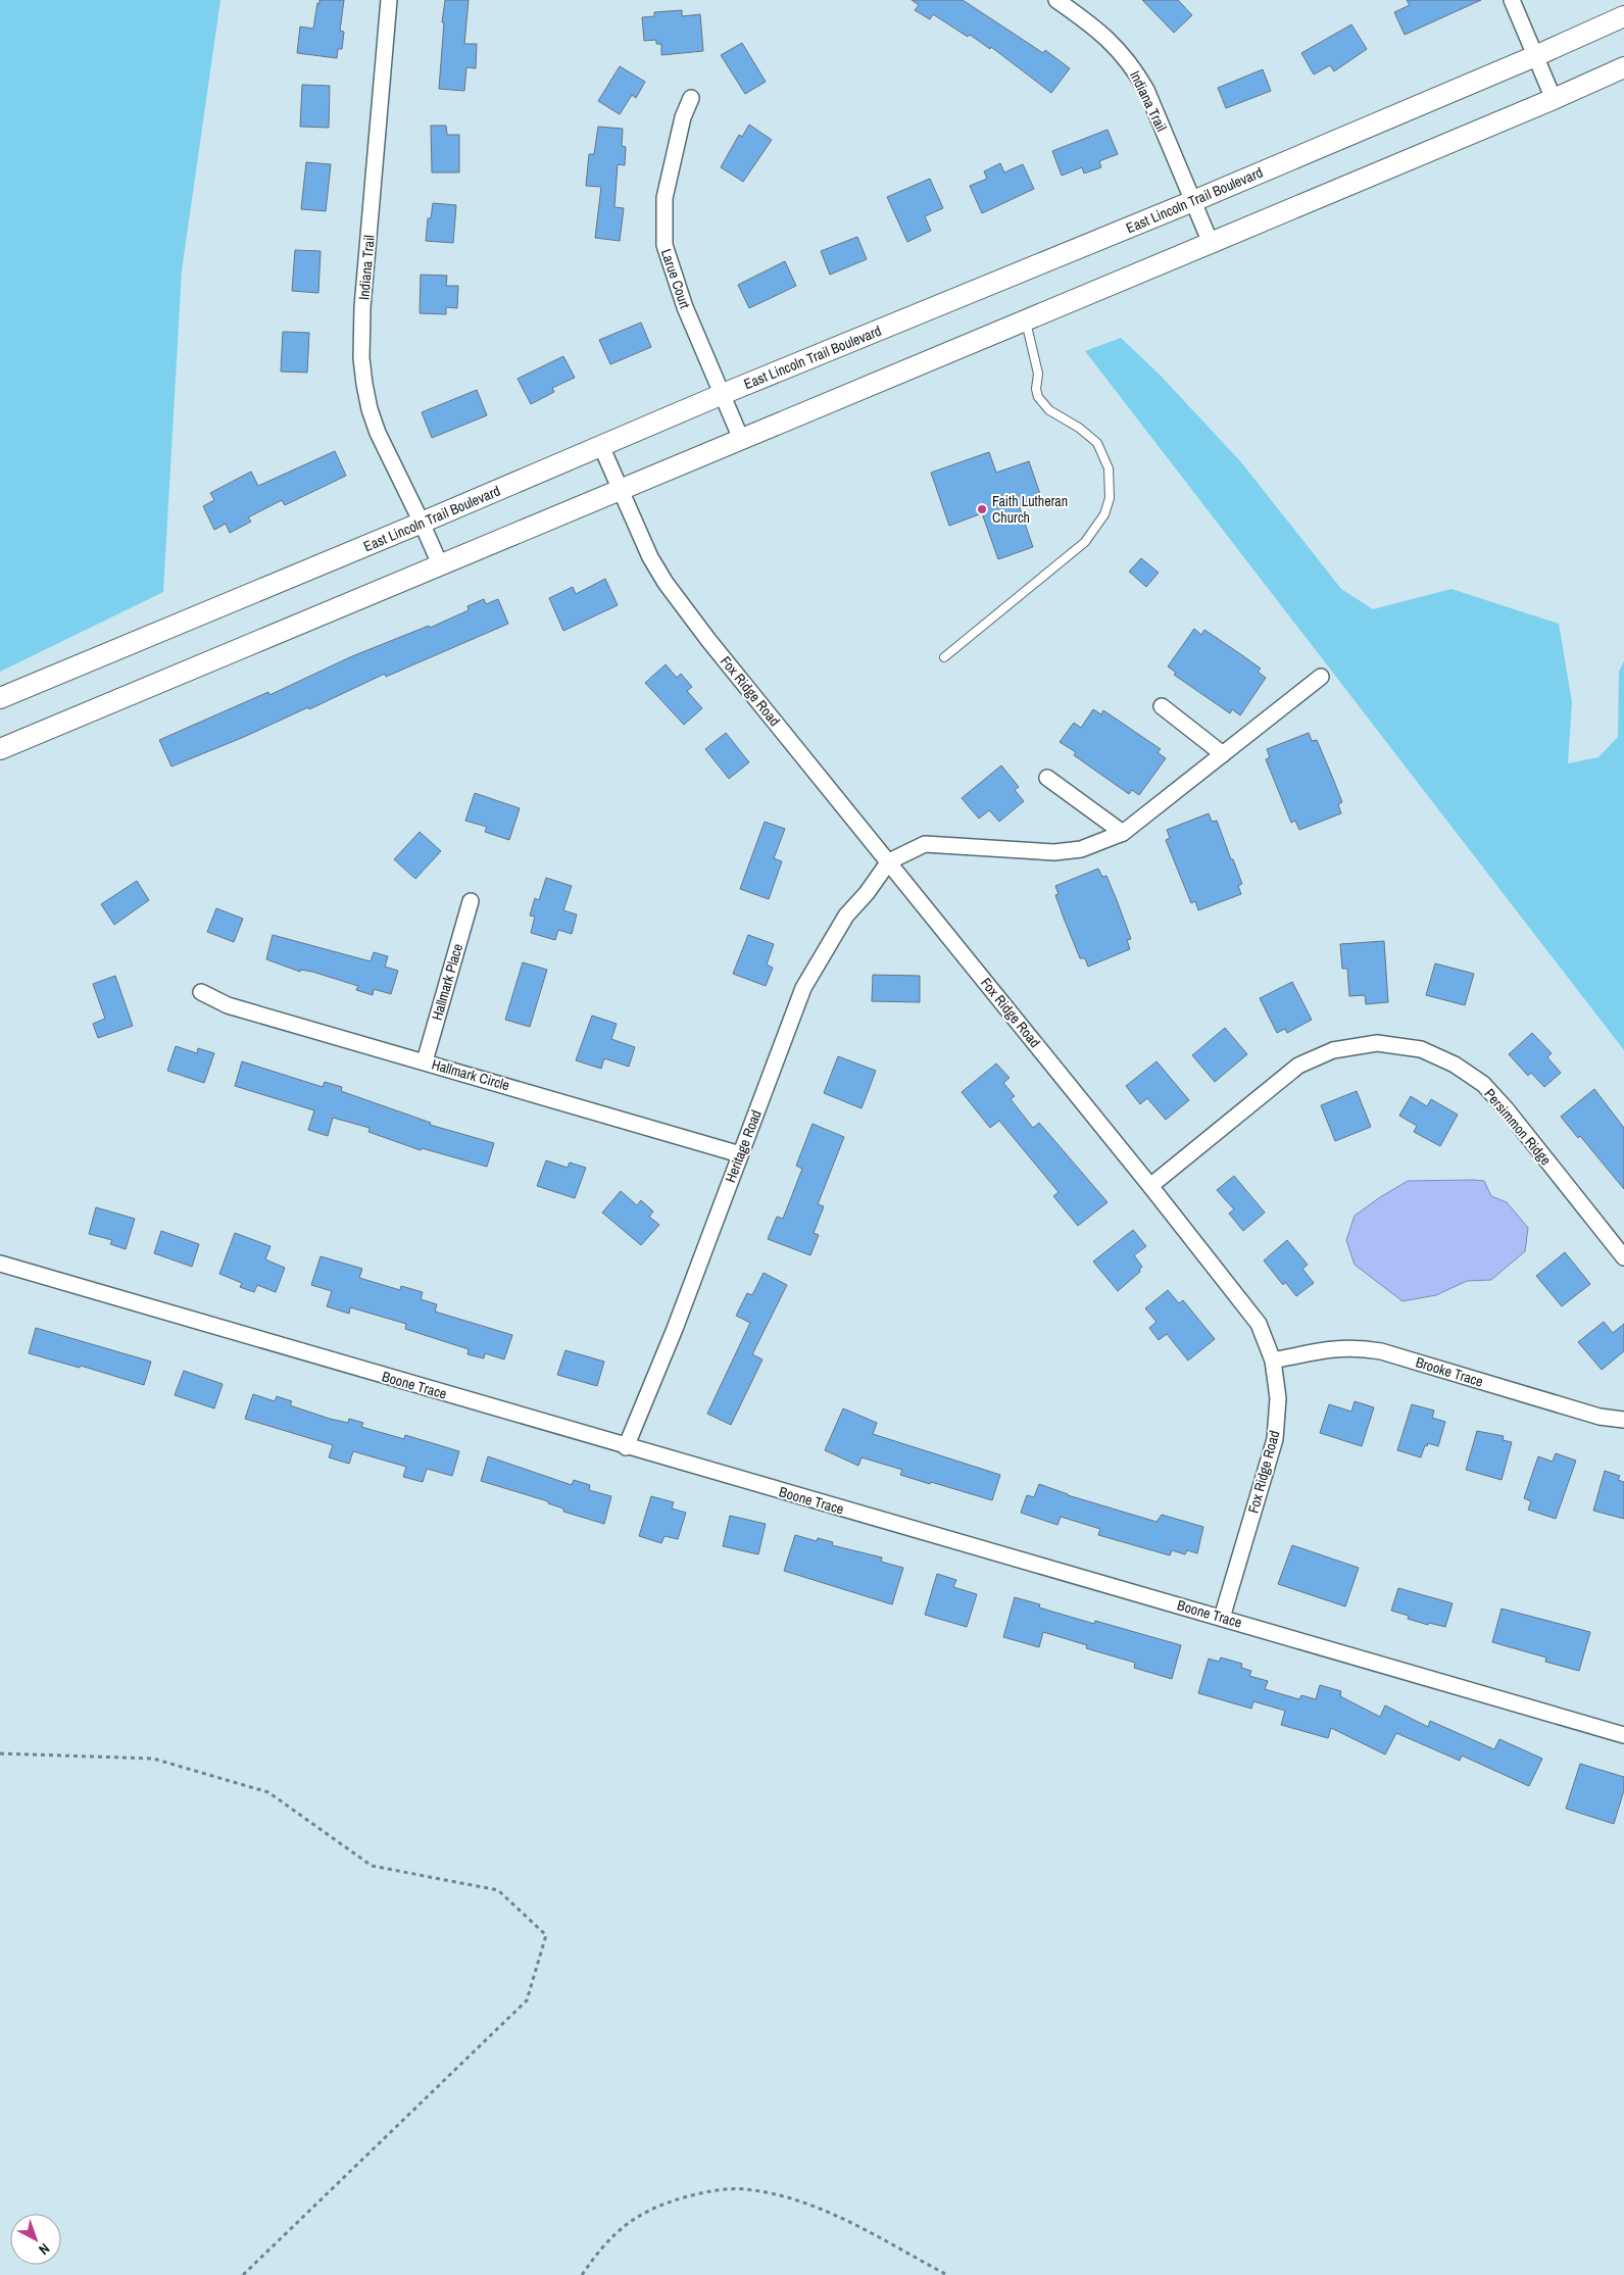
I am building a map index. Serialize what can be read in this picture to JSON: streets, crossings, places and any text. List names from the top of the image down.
{
  "streets": {
    "street": [
      "Indiana Trail",
      "East Lincoln Trail Boulevard",
      "Larue Court",
      "Fox Ridge Road",
      "Hallmark Place",
      "Hallmark Circle",
      "Persimmon Ridge",
      "Heritage Road",
      "Brooke Trace",
      "Boone Trace"
    ]
  },
  "crossings": [
    ["Indiana Trail", "East Lincoln Trail Boulevard"],
    ["East Lincoln Trail Boulevard", "Larue Court"],
    ["East Lincoln Trail Boulevard", "Fox Ridge Road"],
    ["Fox Ridge Road", "Persimmon Ridge"],
    ["Fox Ridge Road", "Heritage Road"],
    ["Fox Ridge Road", "Brooke Trace"],
    ["Fox Ridge Road", "Boone Trace"],
    ["Hallmark Place", "Hallmark Circle"],
    ["Hallmark Circle", "Heritage Road"],
    ["Heritage Road", "Boone Trace"]
  ],
  "places": ["Faith Lutheran Church"],
  "north": "bottom right"
}
